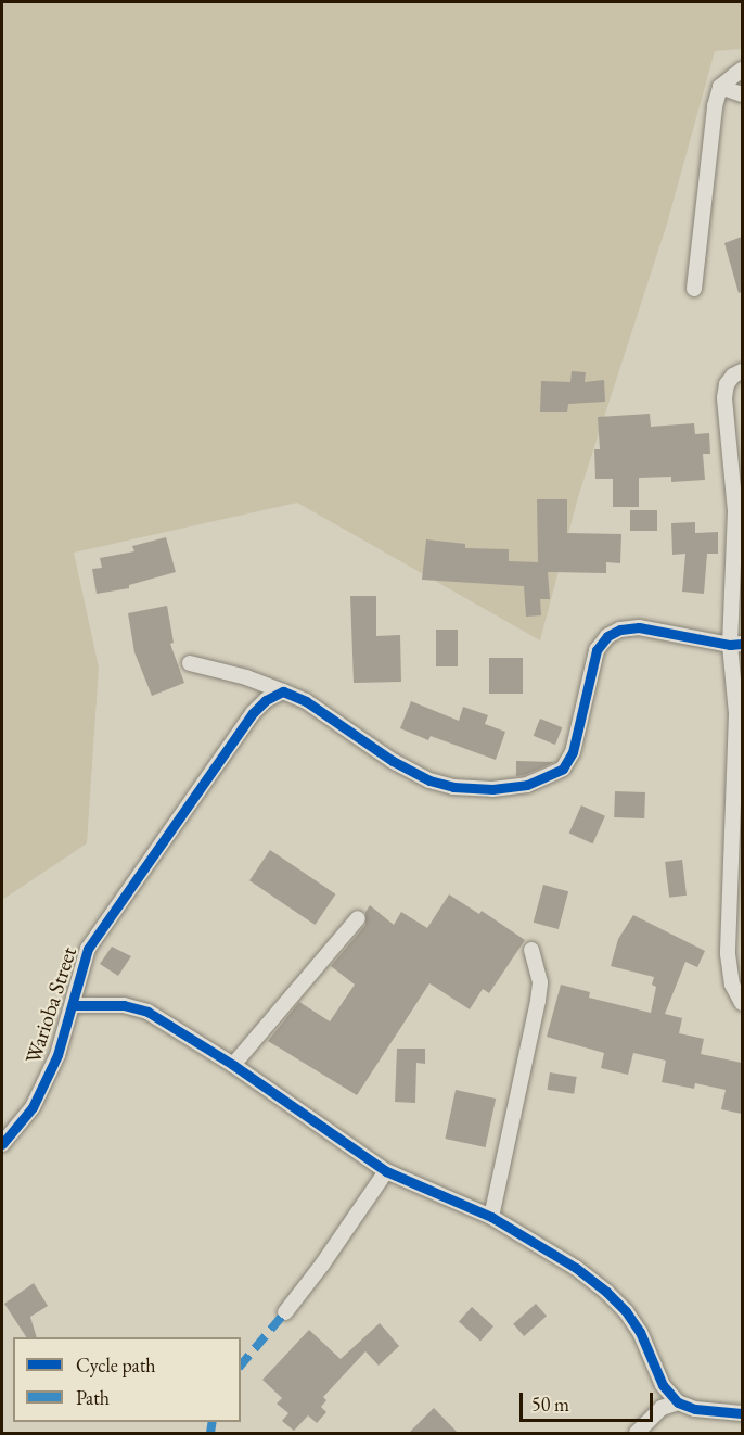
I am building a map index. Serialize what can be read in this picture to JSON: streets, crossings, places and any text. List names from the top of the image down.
{
  "streets": {
    "street": ["Warioba Street"]
  },
  "legend": ["Cycle path", "Path"],
  "scale_bar": "50 m"
}
